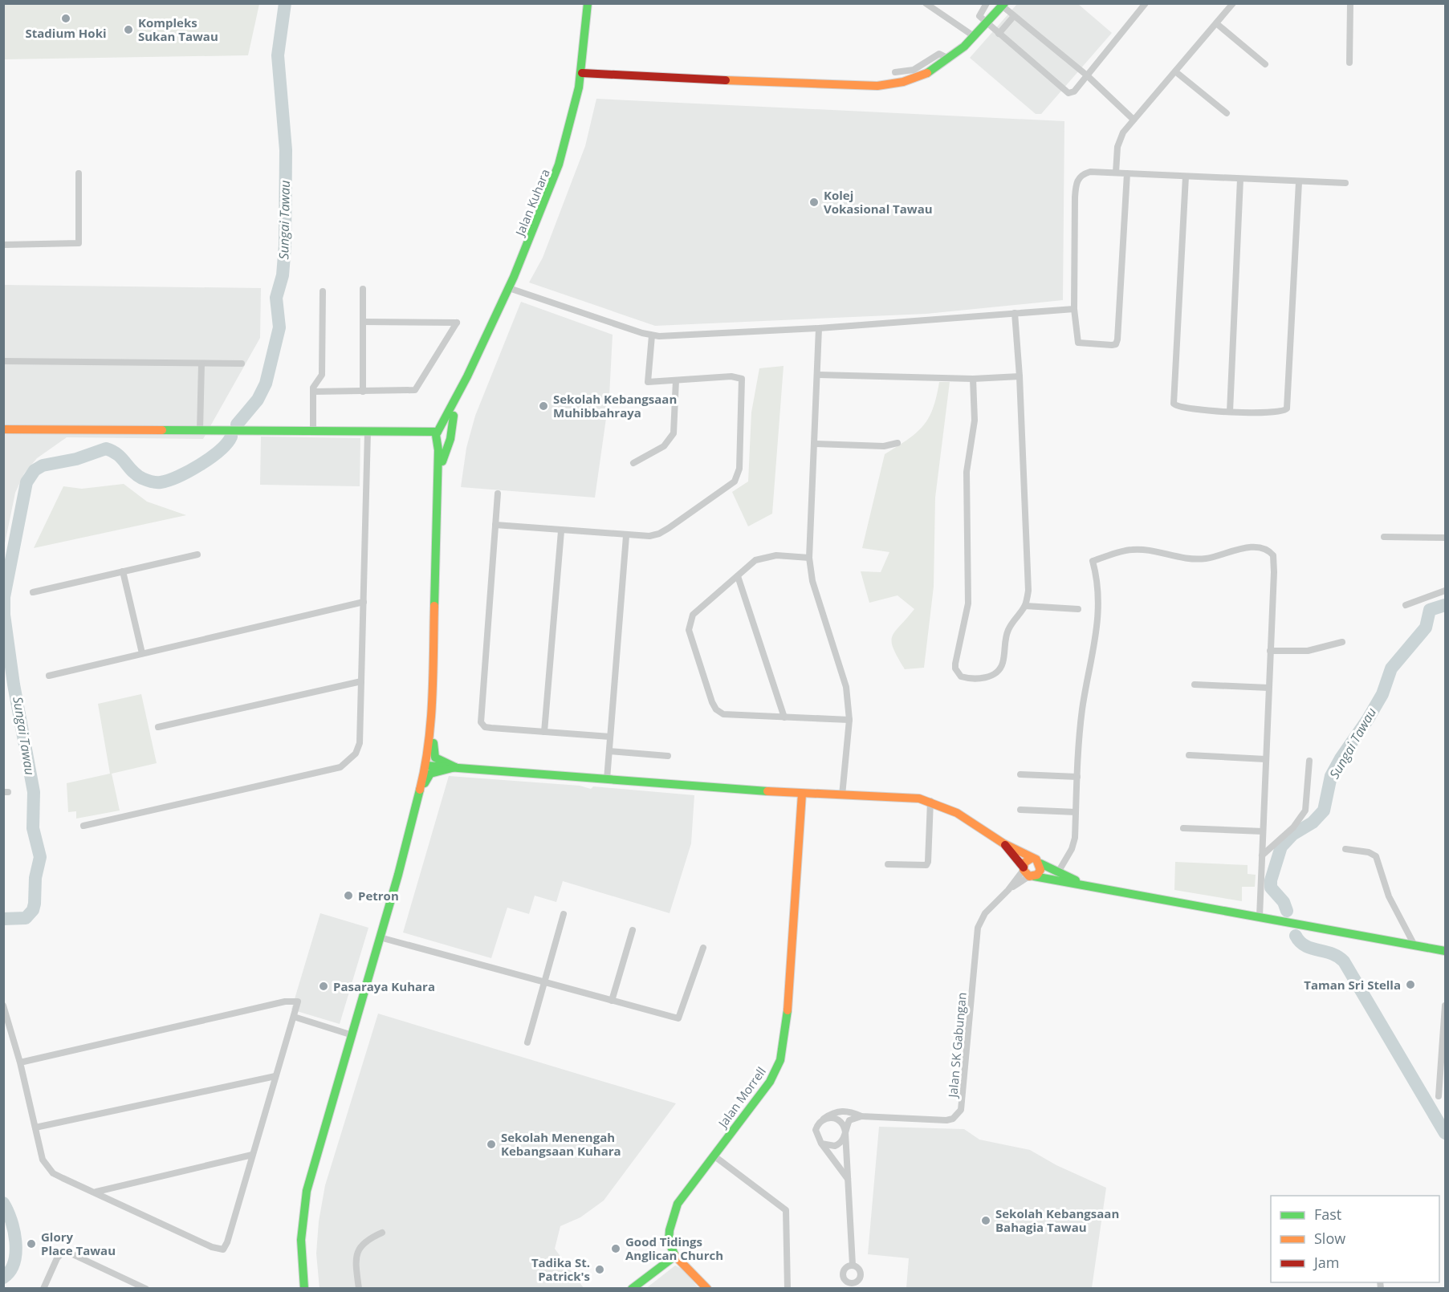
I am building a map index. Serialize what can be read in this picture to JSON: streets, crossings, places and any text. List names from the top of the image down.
{
  "streets": {
    "street": ["Jalan Kuhara", "Jalan SK Gabungan", "Jalan Morrell"]
  },
  "water": ["Sungai Tawau"],
  "places": [
    "Stadium Hoki",
    "Kompleks Sukan Tawau",
    "Kolej Vokasional Tawau",
    "Sekolah Kebangsaan Muhibbahraya",
    "Petron",
    "Taman Sri Stella",
    "Pasaraya Kuhara",
    "Sekolah Menengah Kebangsaan Kuhara",
    "Sekolah Kebangsaan Bahagia Tawau",
    "Glory Place Tawau",
    "Good Tidings Anglican Church",
    "Tadika St. Patrick's"
  ],
  "legend": ["Fast", "Slow", "Jam"]
}
